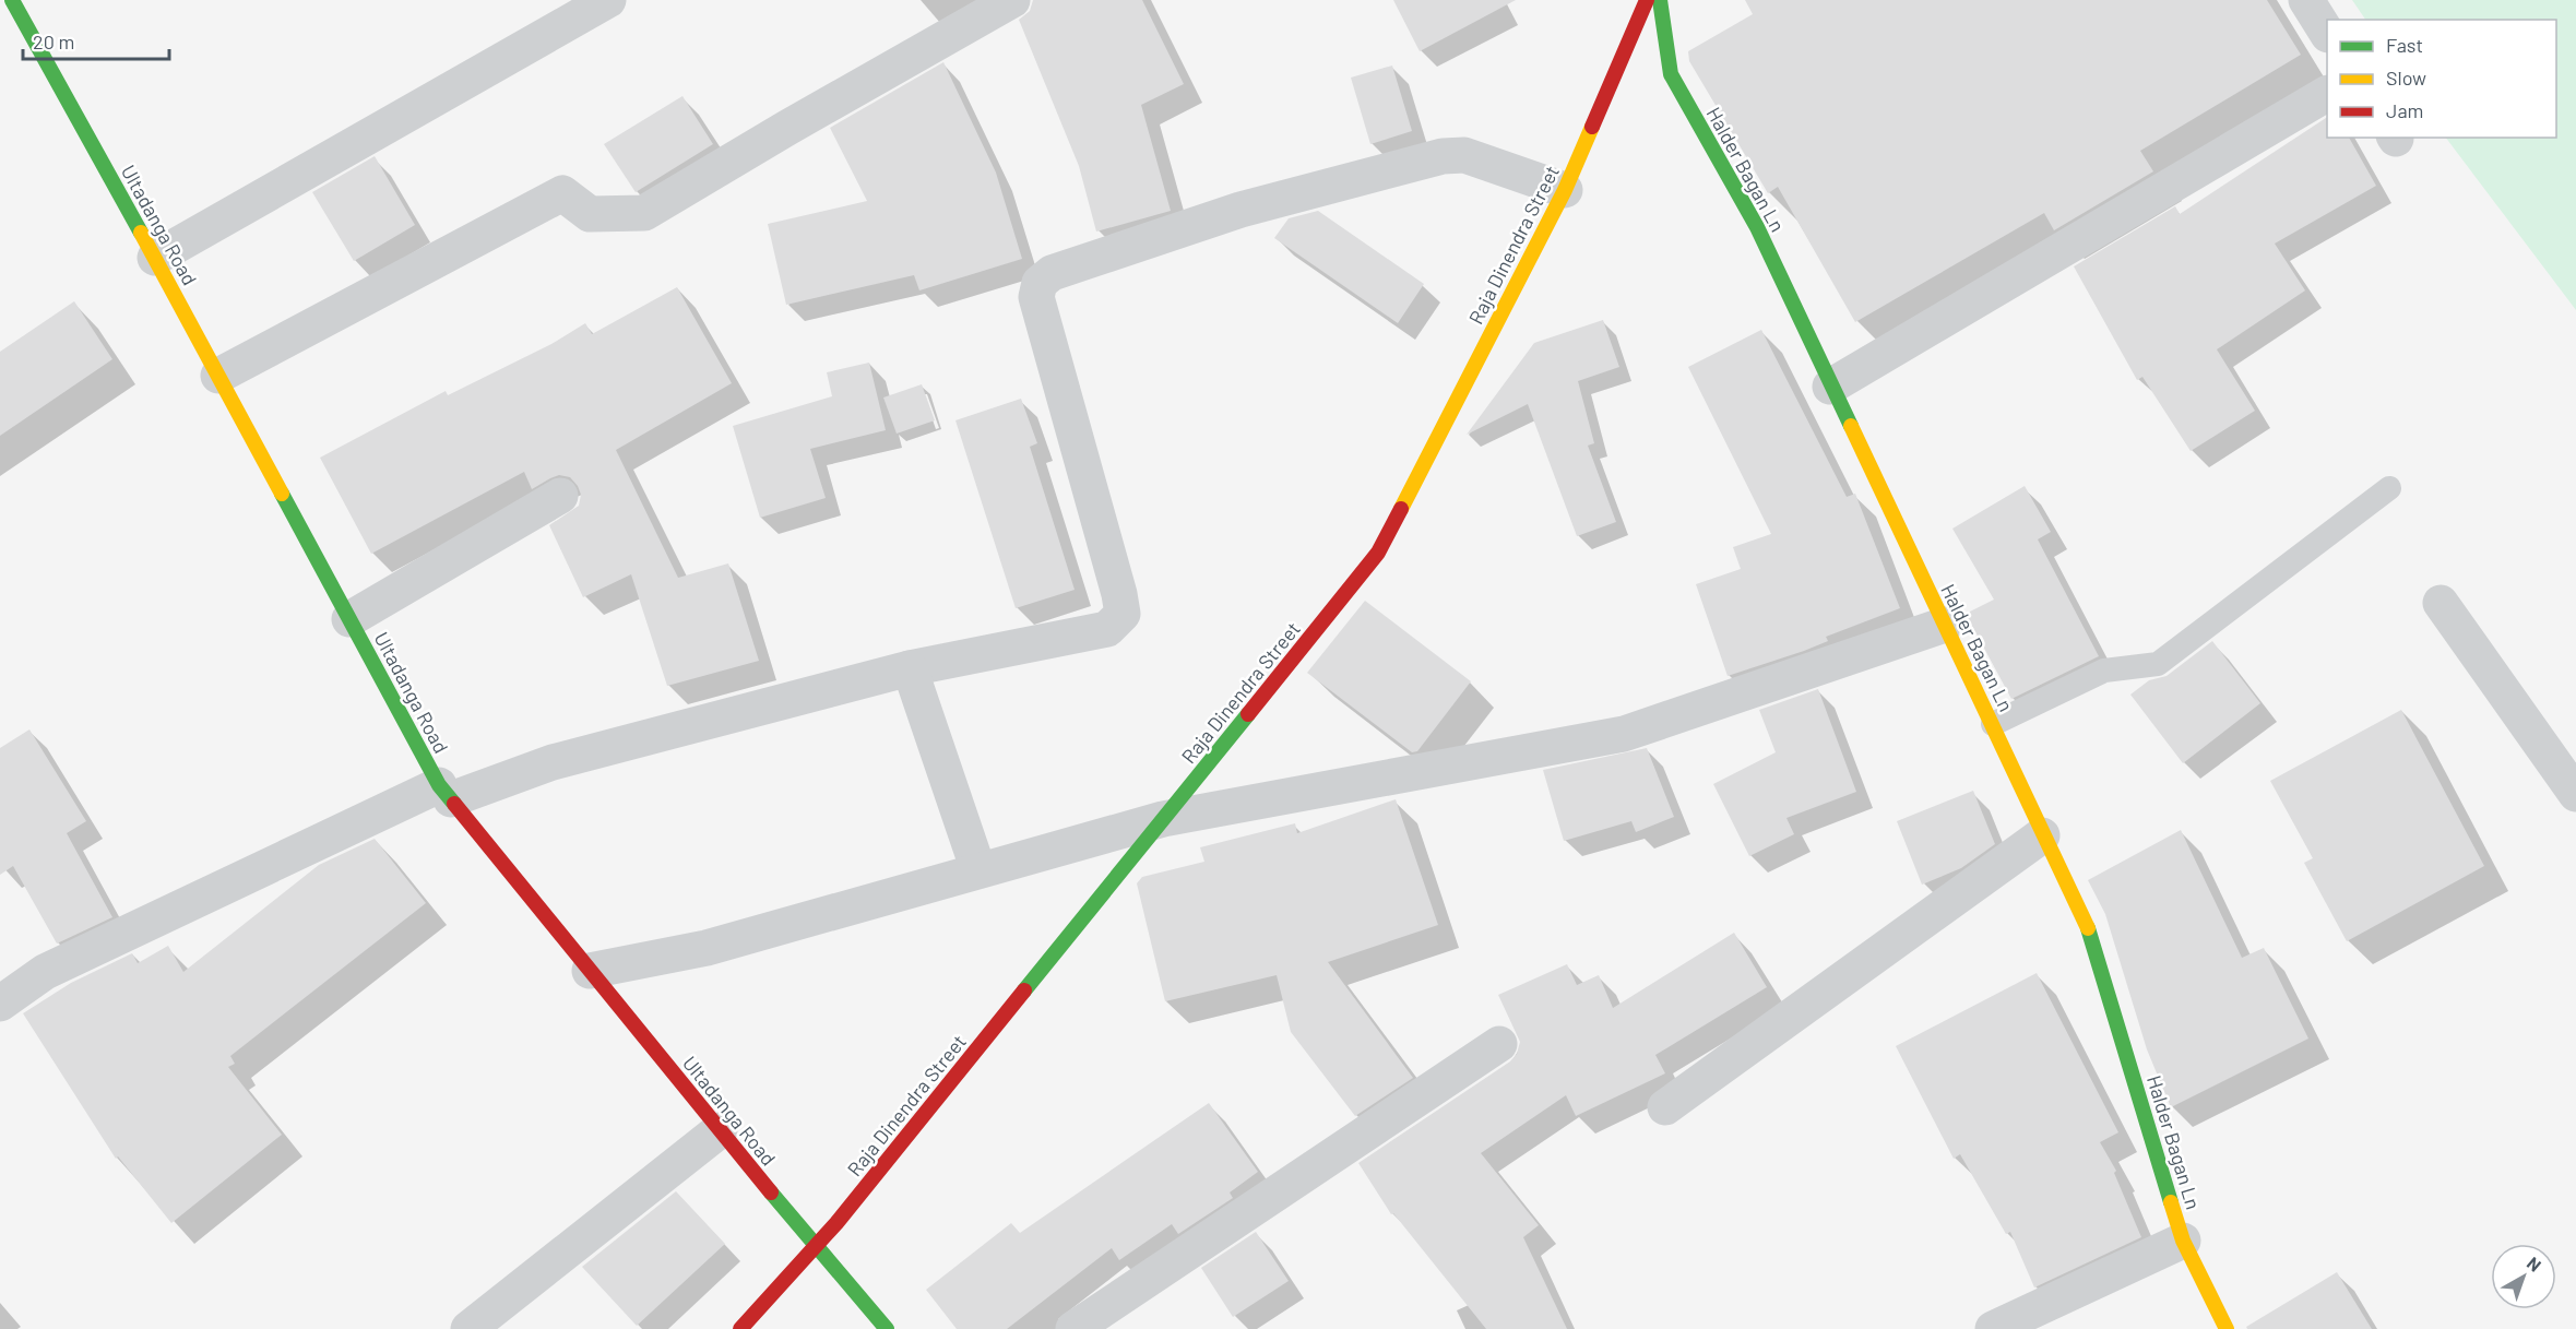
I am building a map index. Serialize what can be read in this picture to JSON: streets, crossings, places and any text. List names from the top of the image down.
{
  "streets": {
    "street": ["Halder Bagan Ln", "Ultadanga Road", "Raja Dinendra Street"]
  },
  "crossings": [
    ["Ultadanga Road", "Raja Dinendra Street"]
  ],
  "legend": ["Fast", "Slow", "Jam"],
  "scale_bar": "20 m",
  "north": "top right"
}
